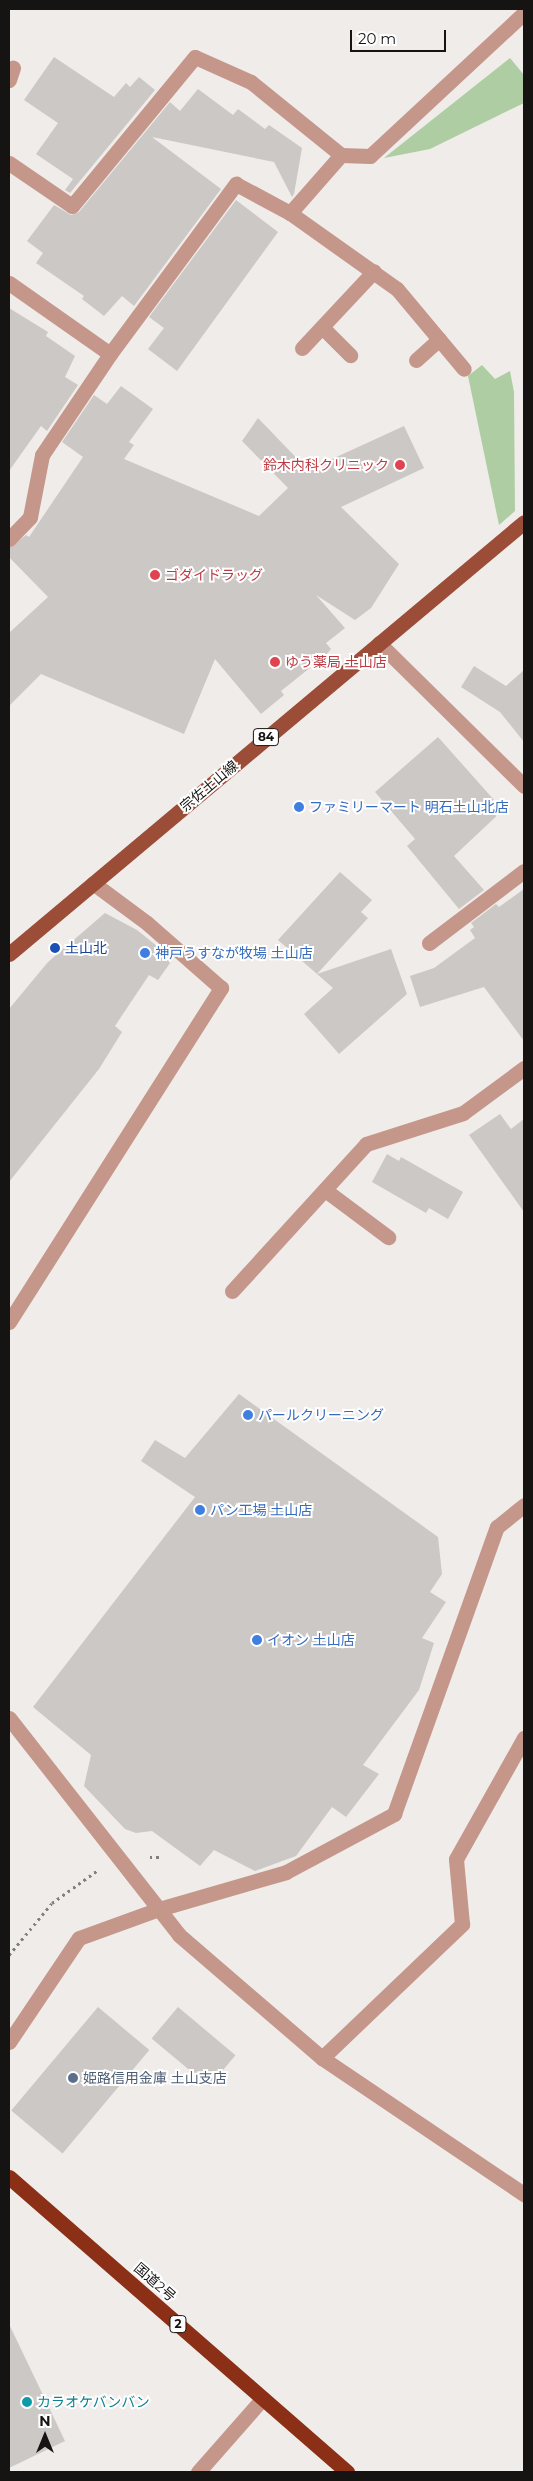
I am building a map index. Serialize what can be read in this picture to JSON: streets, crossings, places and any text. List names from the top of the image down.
{
  "streets": {
    "highway": ["国道2号", "2"],
    "main road": ["84", "宗佐土山線"]
  },
  "places": [
    "鈴木内科クリニック",
    "ゴダイドラッグ",
    "ゆう薬局 土山店",
    "ファミリーマート 明石土山北店",
    "土山北",
    "神戸うすなが牧場 土山店",
    "パールクリーニング",
    "パン工場 土山店",
    "イオン 土山店",
    "姫路信用金庫 土山支店",
    "カラオケバンバン"
  ],
  "scale_bar": "20 m",
  "north": "top"
}
